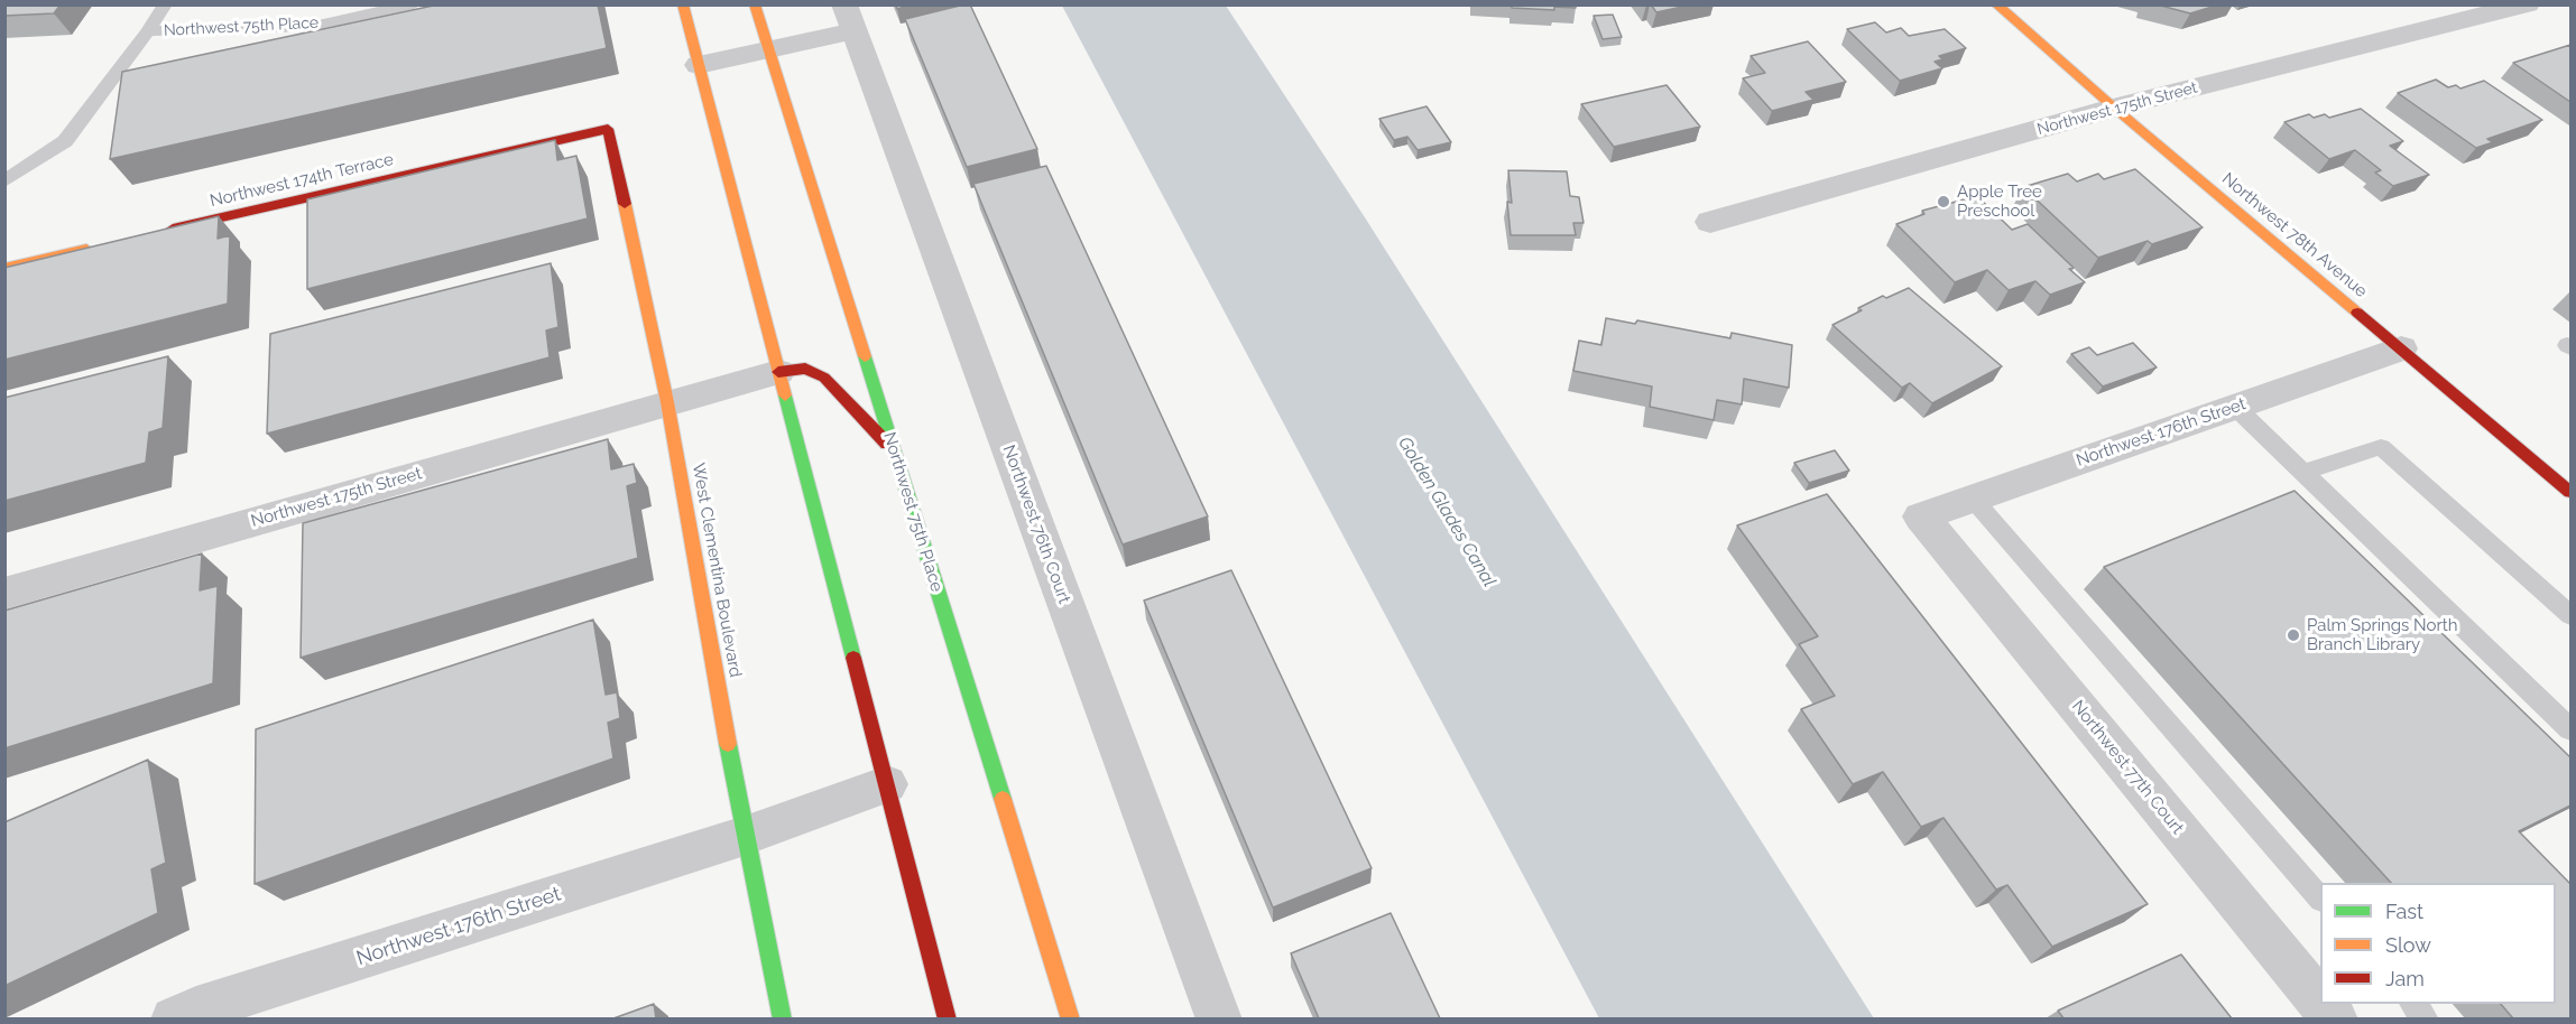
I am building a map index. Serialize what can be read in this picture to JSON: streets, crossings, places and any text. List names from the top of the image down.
{
  "streets": {
    "street": [
      "Northwest 75th Place",
      "Northwest 175th Street",
      "Northwest 174th Terrace",
      "Northwest 78th Avenue",
      "Northwest 176th Street",
      "Northwest 76th Court",
      "West Clementina Boulevard",
      "Northwest 77th Court"
    ]
  },
  "crossings": [
    ["Northwest 75th Place", "Northwest 76th Court"],
    ["Northwest 175th Street", "Northwest 78th Avenue"],
    ["Northwest 175th Street", "West Clementina Boulevard"],
    ["Northwest 174th Terrace", "West Clementina Boulevard"],
    ["Northwest 78th Avenue", "Northwest 176th Street"],
    ["Northwest 176th Street", "West Clementina Boulevard"],
    ["Northwest 176th Street", "Northwest 77th Court"]
  ],
  "water": ["Golden Glades Canal"],
  "places": ["Apple Tree Preschool", "Palm Springs North Branch Library"],
  "legend": ["Fast", "Slow", "Jam"]
}
